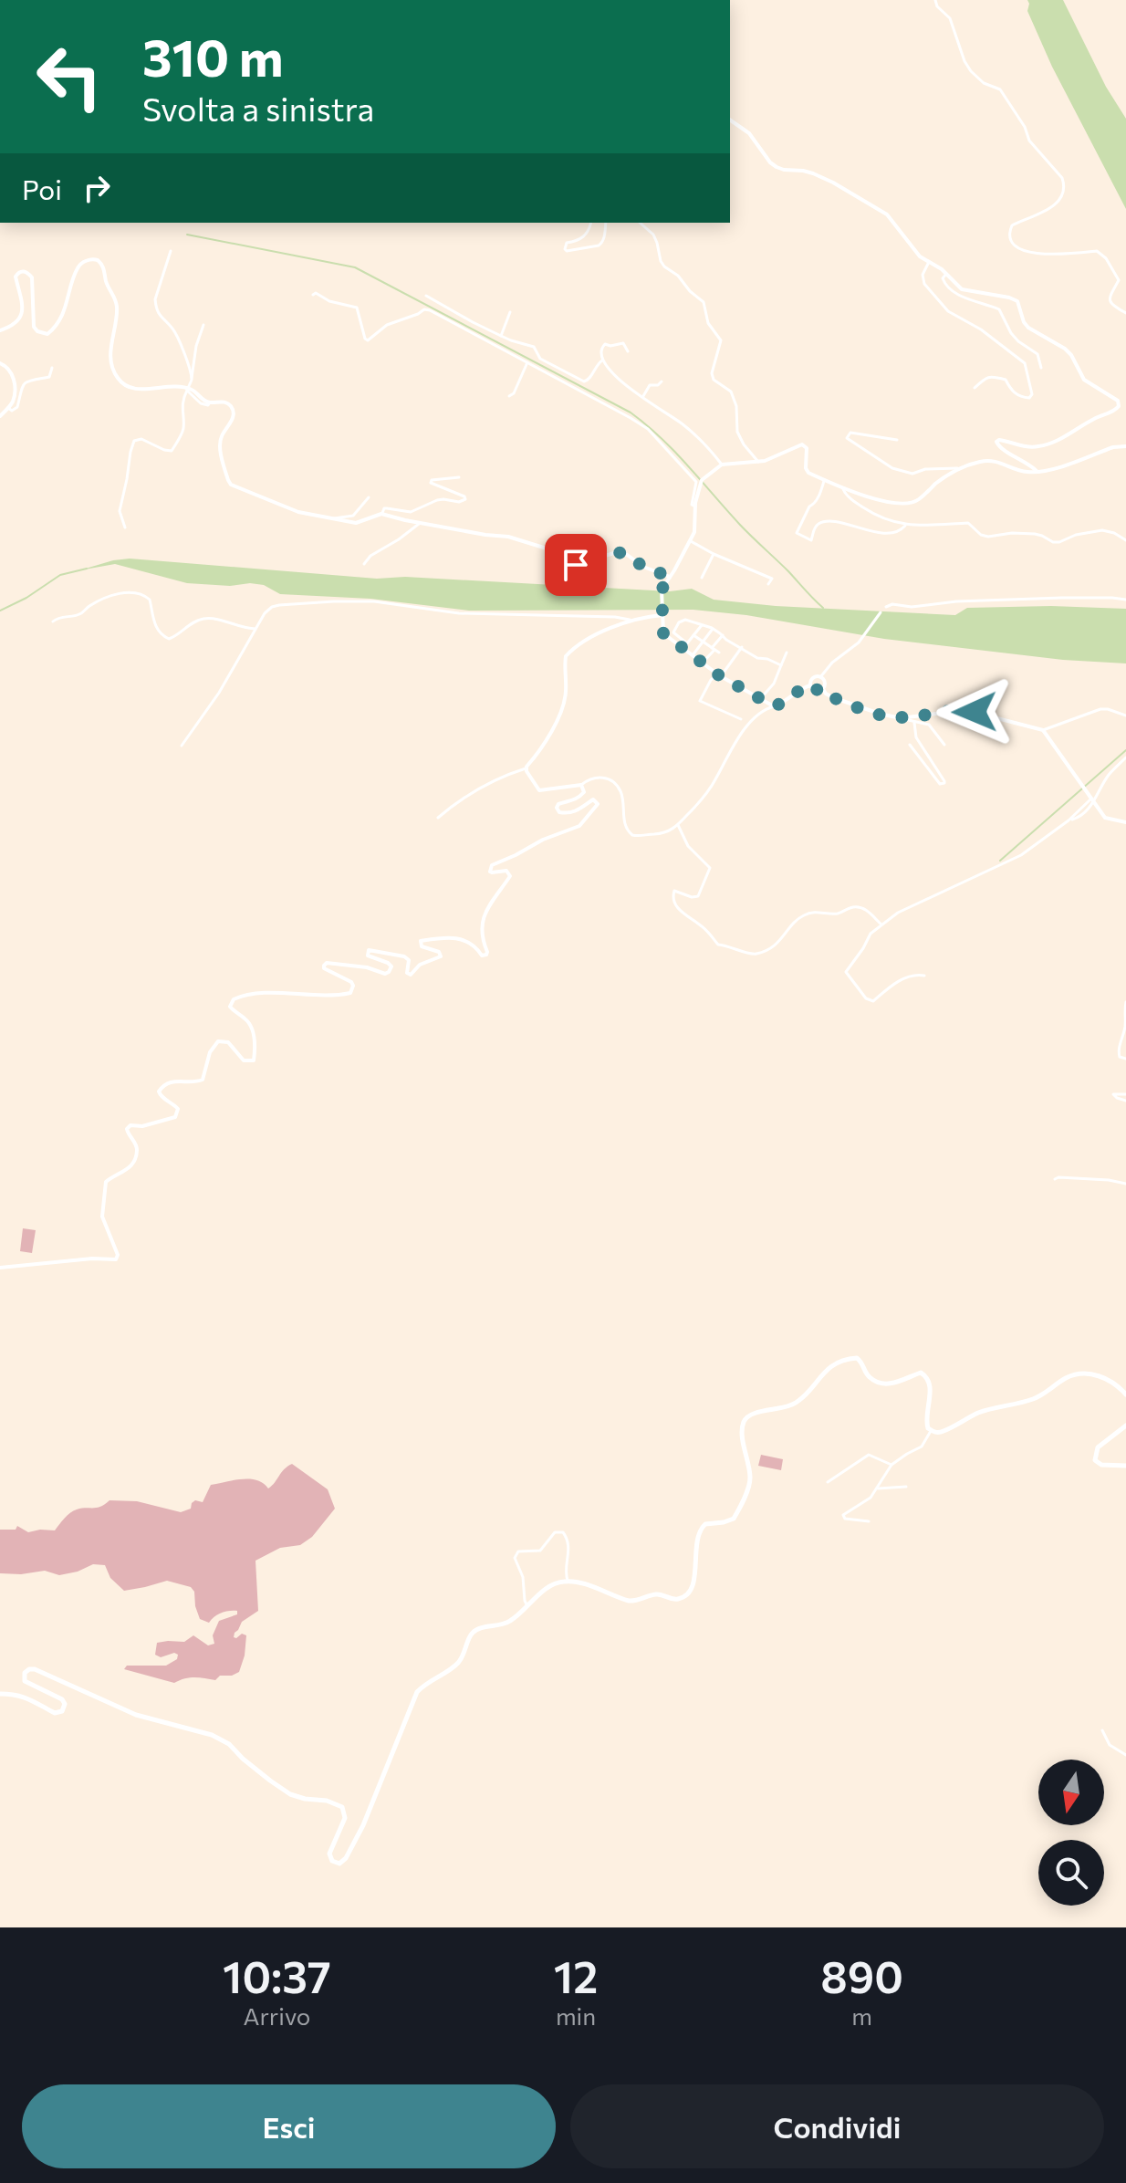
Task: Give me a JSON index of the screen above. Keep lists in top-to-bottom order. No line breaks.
{"north":"bottom","page":{"turn":["310 m","Svolta a sinistra"],"then":"Poi","eta":["10:37","Arrivo","12","min","890","m"],"buttons":["Esci","Condividi"]}}
